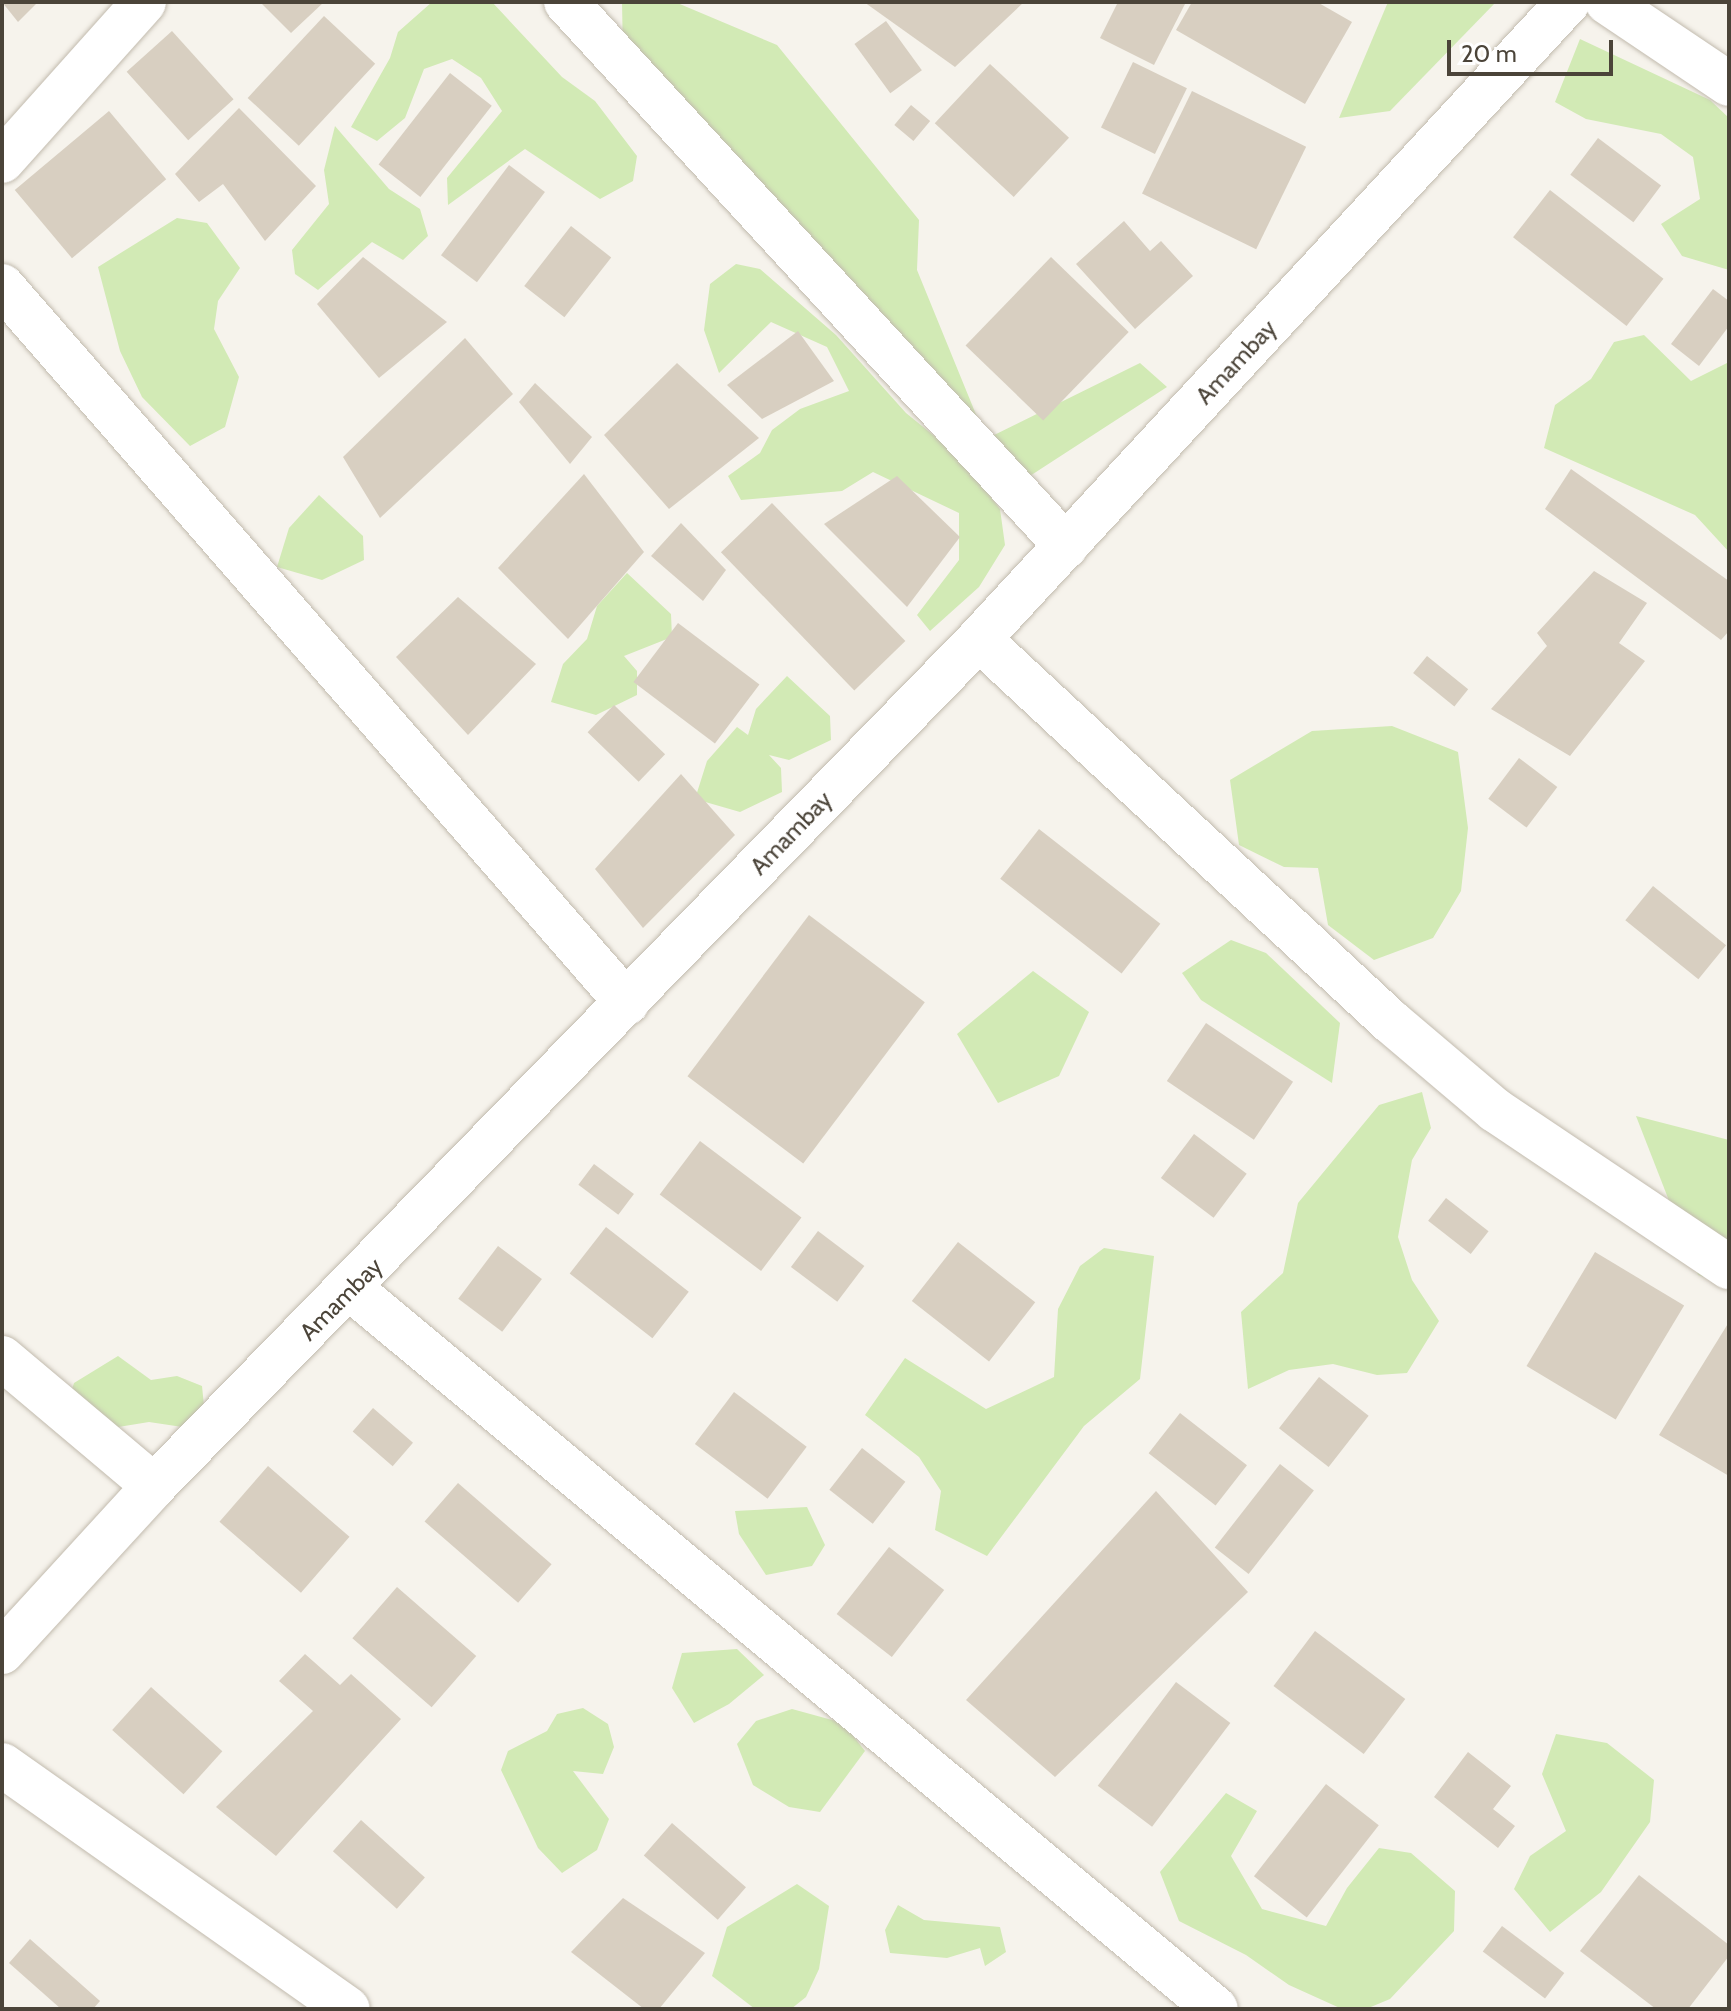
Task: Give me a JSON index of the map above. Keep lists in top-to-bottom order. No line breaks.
{"streets":{"street":["Amambay"]},"scale_bar":"20 m"}
